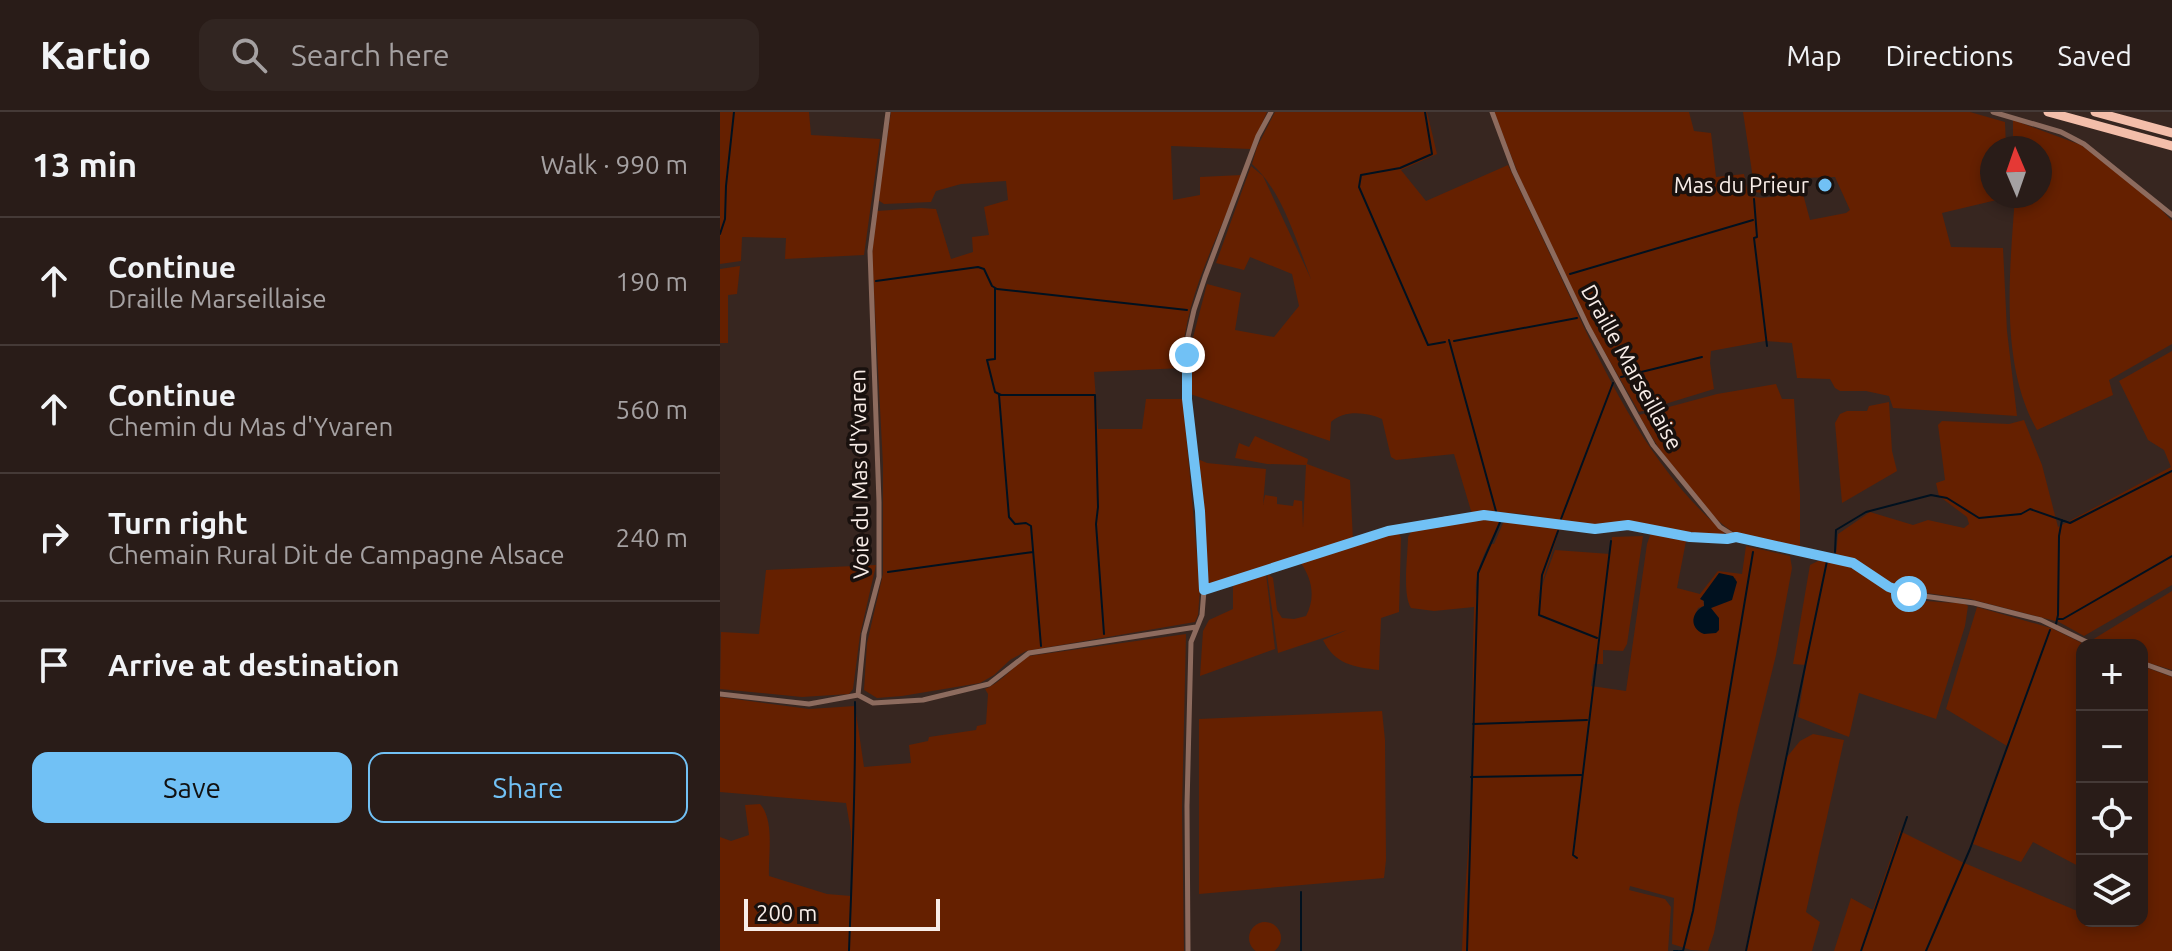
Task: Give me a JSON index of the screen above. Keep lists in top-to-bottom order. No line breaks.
{"streets":{"street":["Draille Marseillaise","Voie du Mas d'Yvaren"]},"places":["Mas du Prieur"],"scale_bar":"200 m","north":"top","page":{"header":"Kartio","search":"Search here","nav":["Map","Directions","Saved"],"heading":["13 min","Walk · 990 m"],"list":[["Continue","Draille Marseillaise","190 m"],["Continue","Chemin du Mas d'Yvaren","560 m"],["Turn right","Chemain Rural Dit de Campagne Alsace","240 m"],"Arrive at destination"],"map_buttons":["+","−"],"buttons":["Save","Share"],"scale":"200 m"}}
